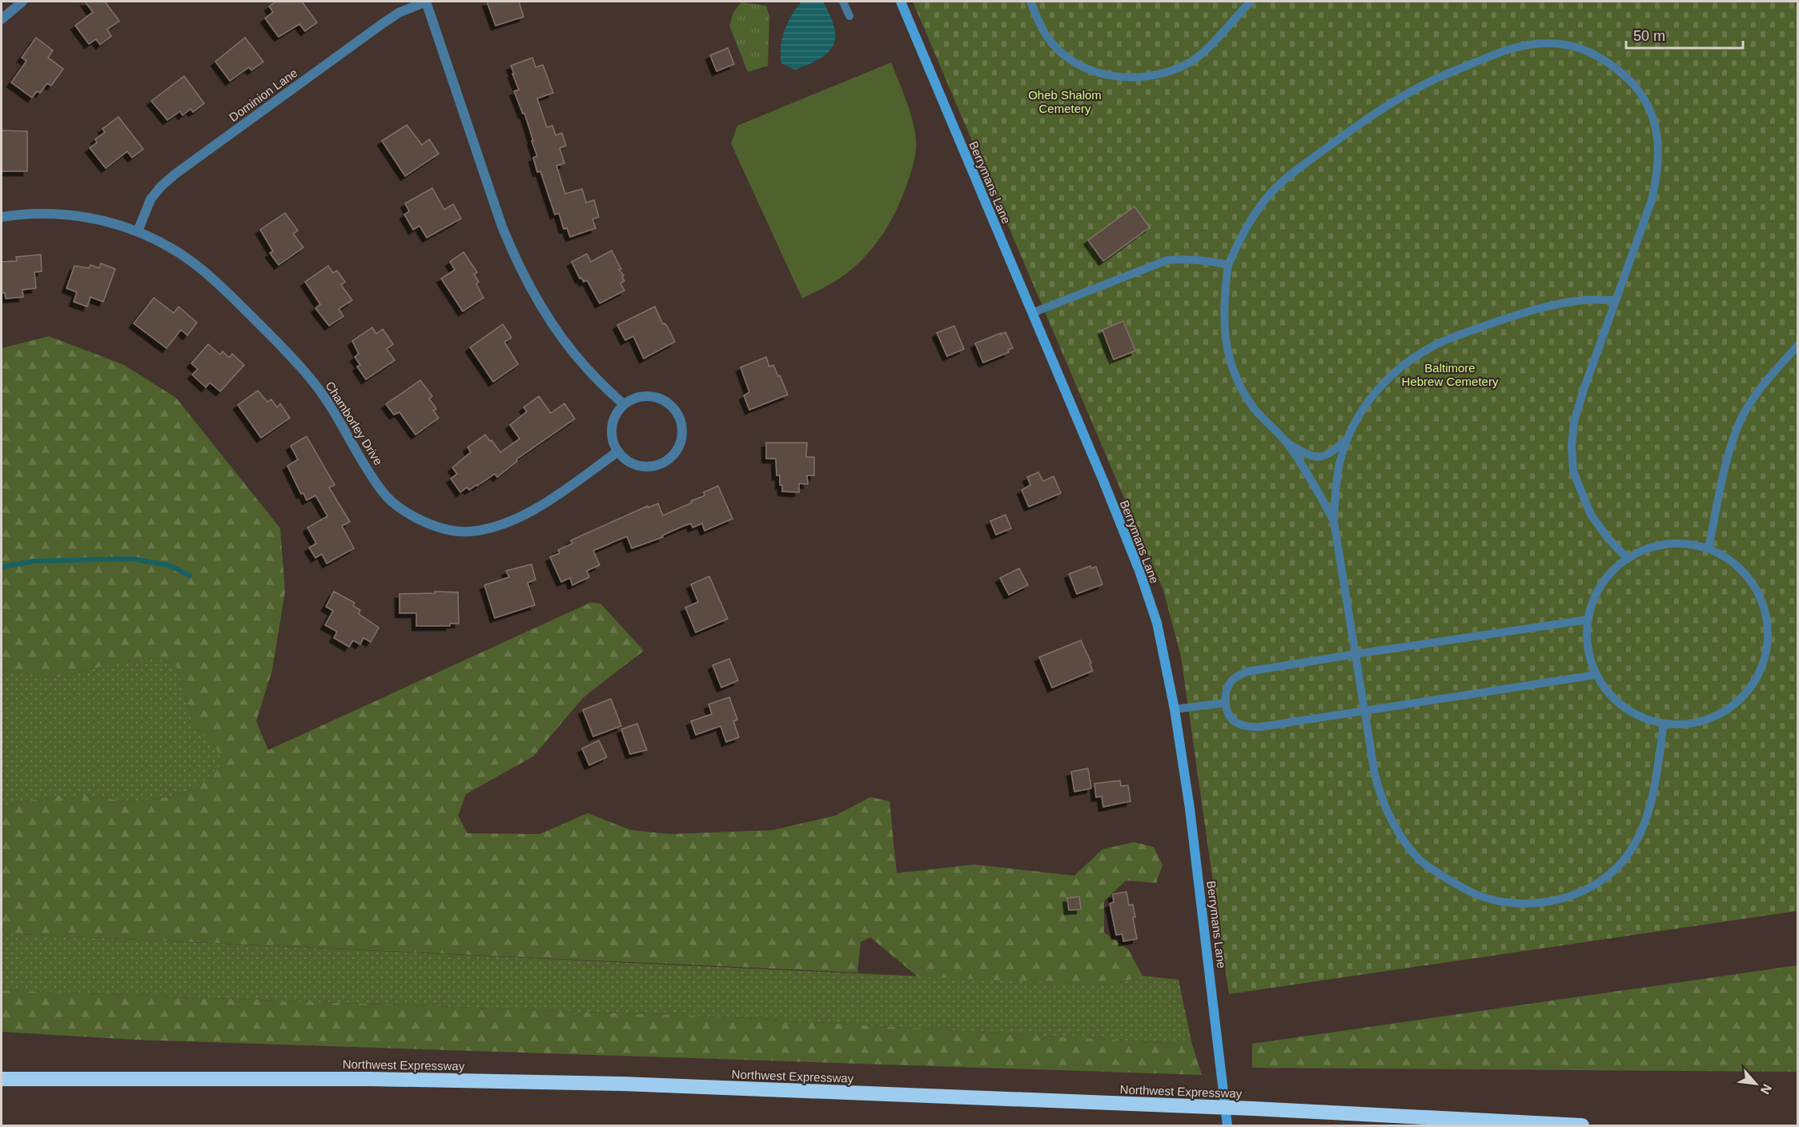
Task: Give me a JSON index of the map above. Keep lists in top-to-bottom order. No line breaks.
{"streets":{"highway":["Northwest Expressway"],"street":["Dominion Lane","Berrymans Lane","Chamborley Drive"]},"crossings":[["Dominion Lane","Chamborley Drive"]],"parks":["Oheb Shalom Cemetery","Baltimore Hebrew Cemetery"],"scale_bar":"50 m","north":"bottom right"}
